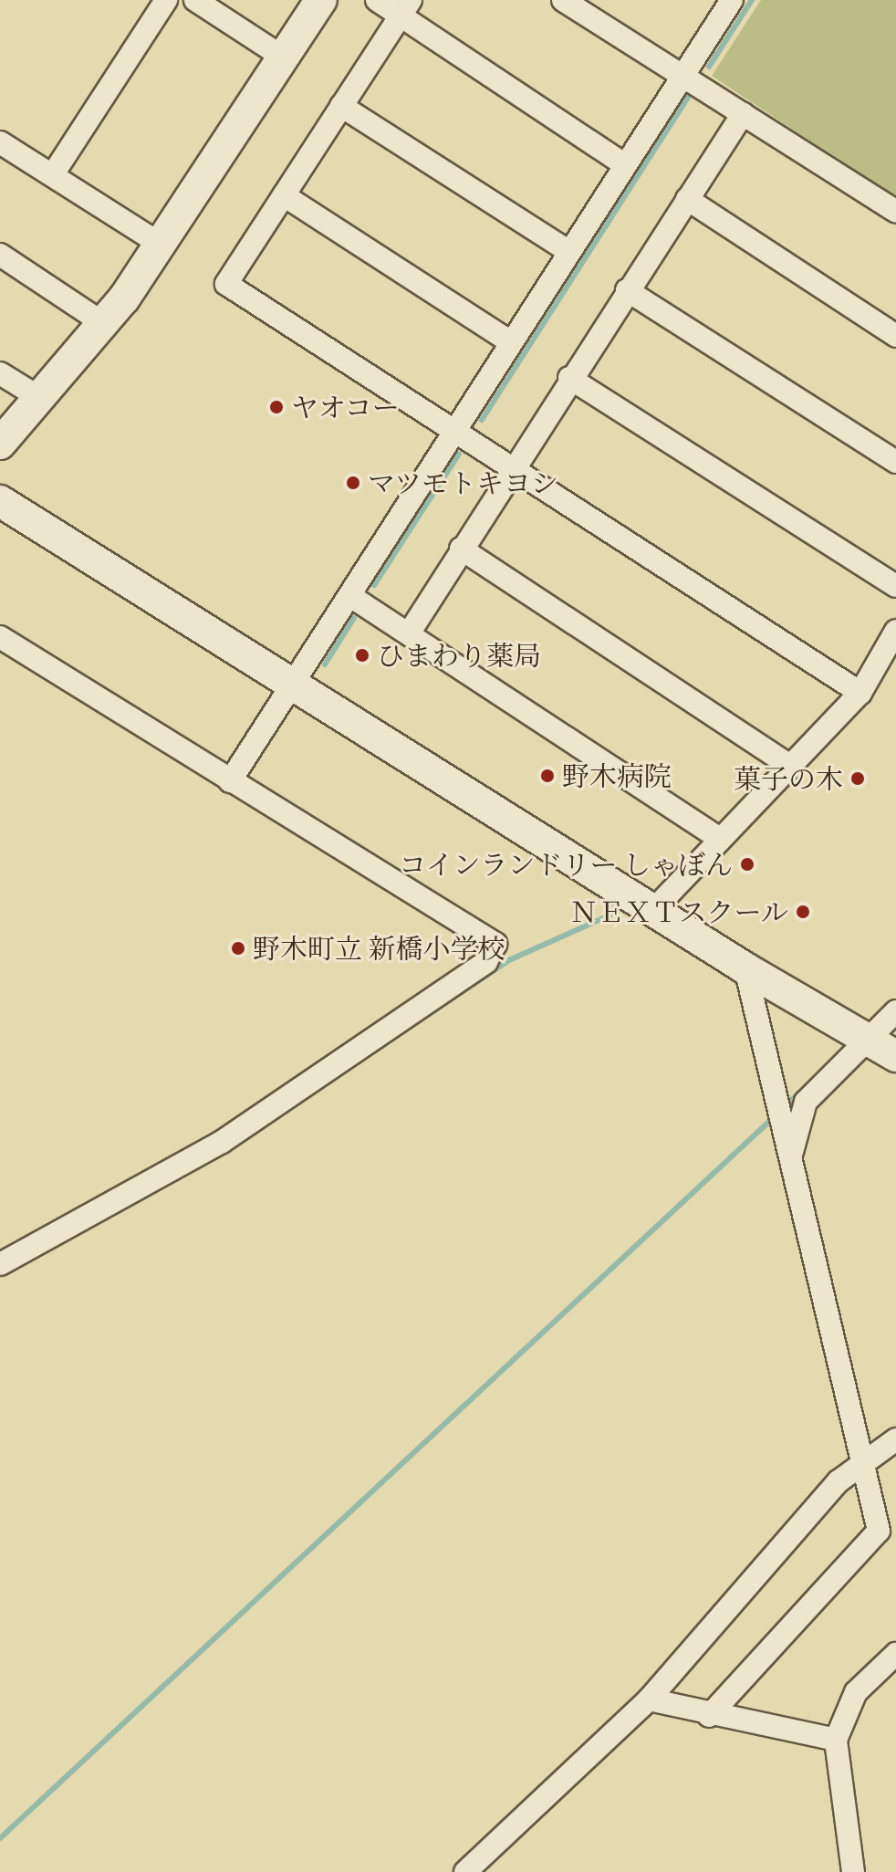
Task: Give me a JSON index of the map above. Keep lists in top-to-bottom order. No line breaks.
{"places":["ヤオコー","マツモトキヨシ","ひまわり薬局","野木病院","菓子の木","コインランドリー しゃぼん","ＮＥＸＴスクール","野木町立 新橋小学校"]}
